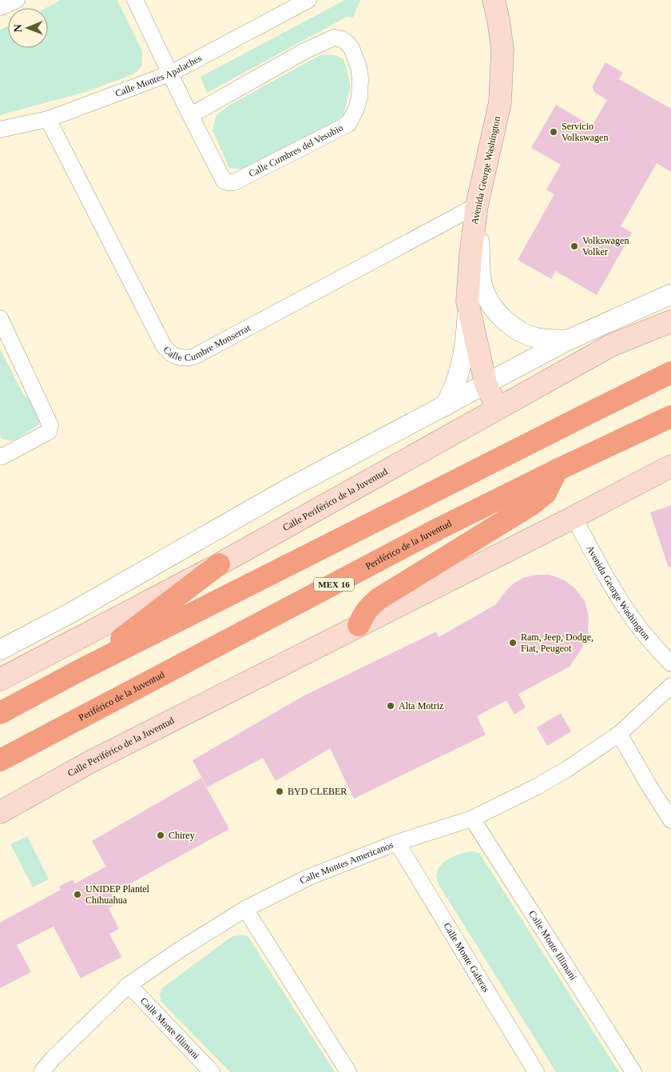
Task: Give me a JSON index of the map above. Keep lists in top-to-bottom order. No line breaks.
{"streets":{"highway":["Periférico de la Juventud","MEX 16"],"main road":["Avenida George Washington","Calle Periférico de la Juventud"],"street":["Calle Montes Apalaches","Calle Cumbres del Vesubio","Calle Cumbre Monserrat","Calle Montes Americanos","Calle Monte Illimani","Calle Monte Galeras"]},"crossings":[["Calle Montes Apalaches","Calle Cumbres del Vesubio"],["Calle Montes Apalaches","Calle Cumbre Monserrat"],["Avenida George Washington","Calle Cumbre Monserrat"],["Avenida George Washington","Calle Periférico de la Juventud"],["Calle Montes Americanos","Calle Monte Illimani"],["Calle Montes Americanos","Calle Monte Galeras"]],"places":["Servicio Volkswagen","Volkswagen Volker","Ram, Jeep, Dodge, Fiat, Peugeot","Alta Motriz","BYD CLEBER","Chirey","UNIDEP Plantel Chihuahua"],"north":"left"}
